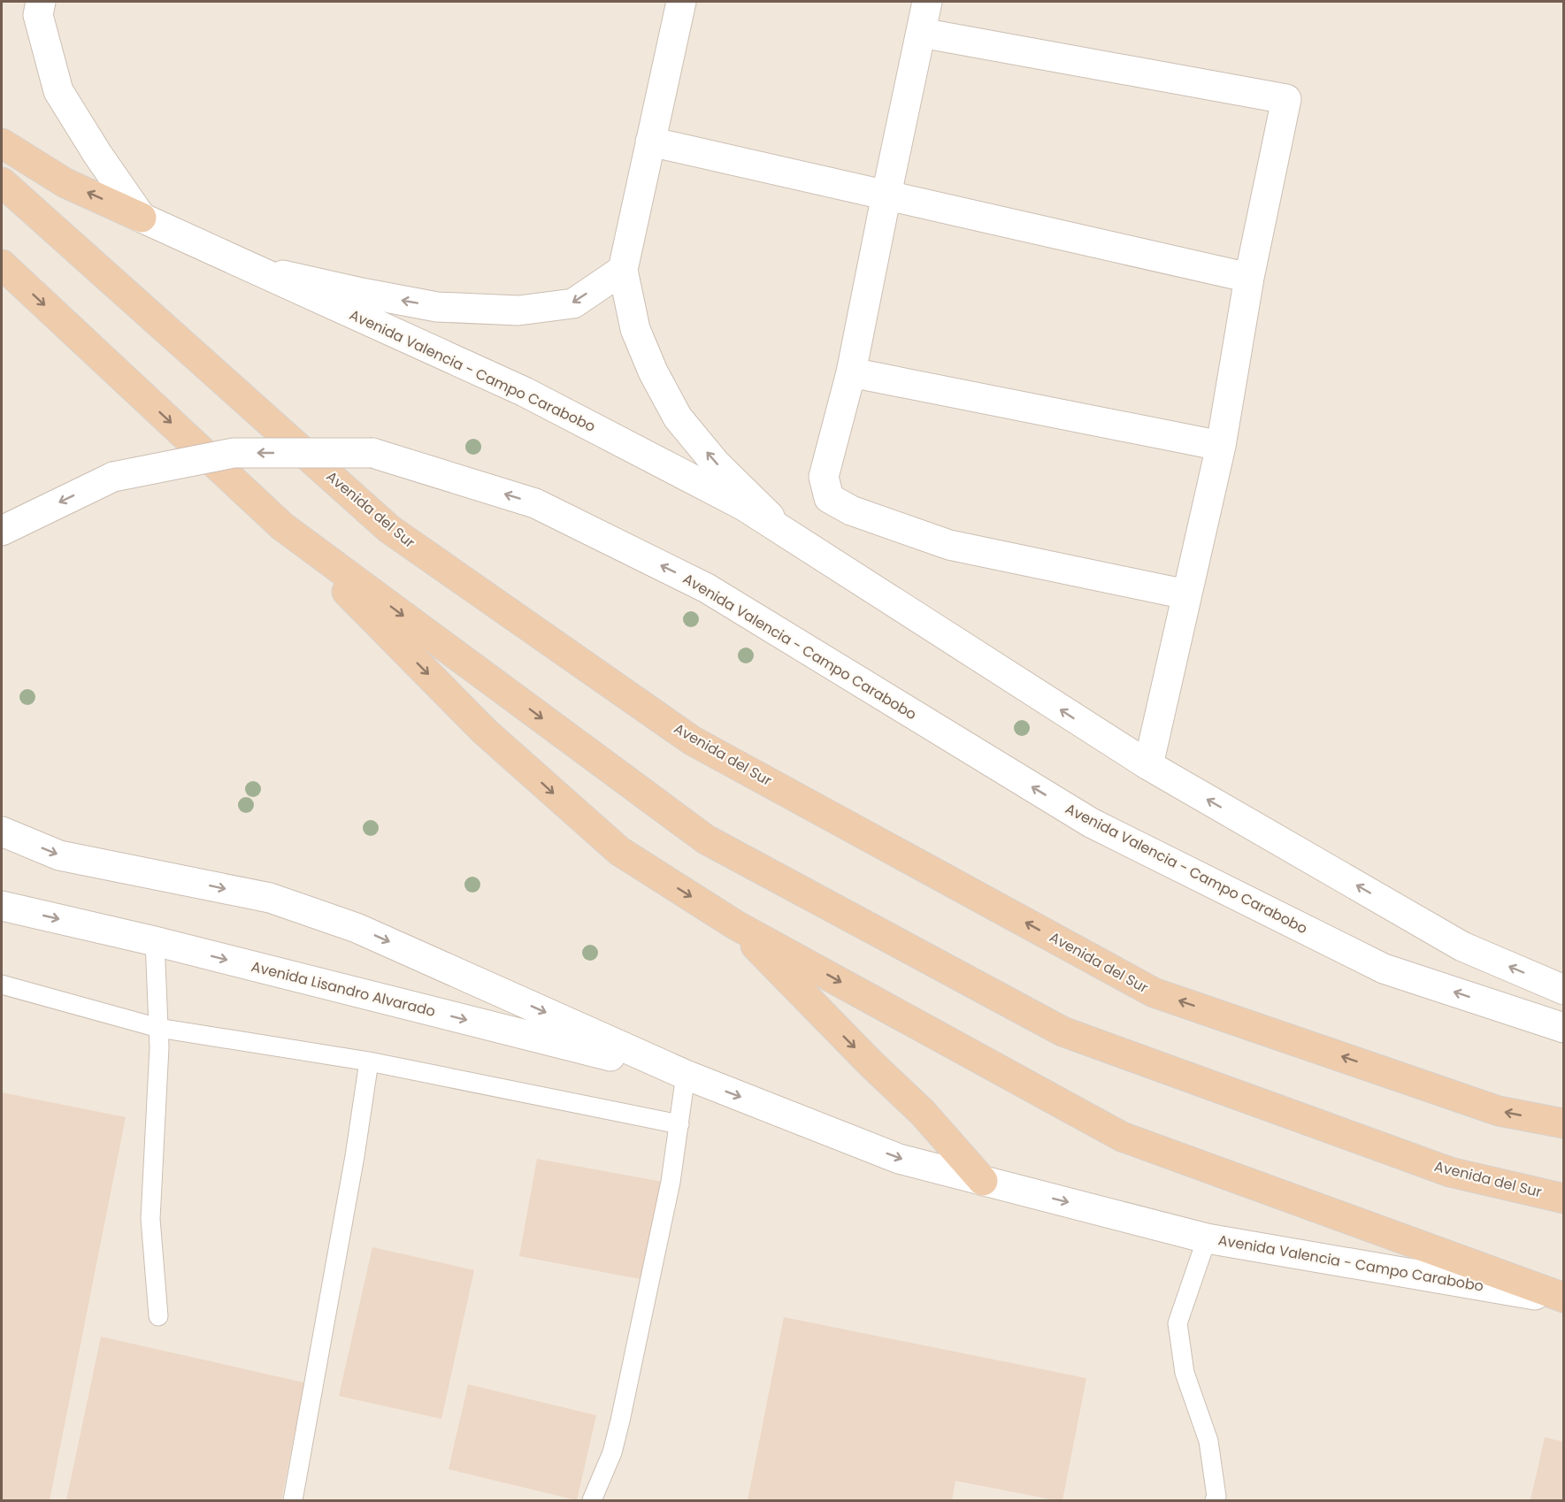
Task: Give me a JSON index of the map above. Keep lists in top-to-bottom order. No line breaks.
{"streets":{"highway":["Avenida del Sur"],"street":["Avenida Valencia - Campo Carabobo","Avenida Lisandro Alvarado"]},"crossings":[["Avenida Valencia - Campo Carabobo","Avenida Lisandro Alvarado"]]}
